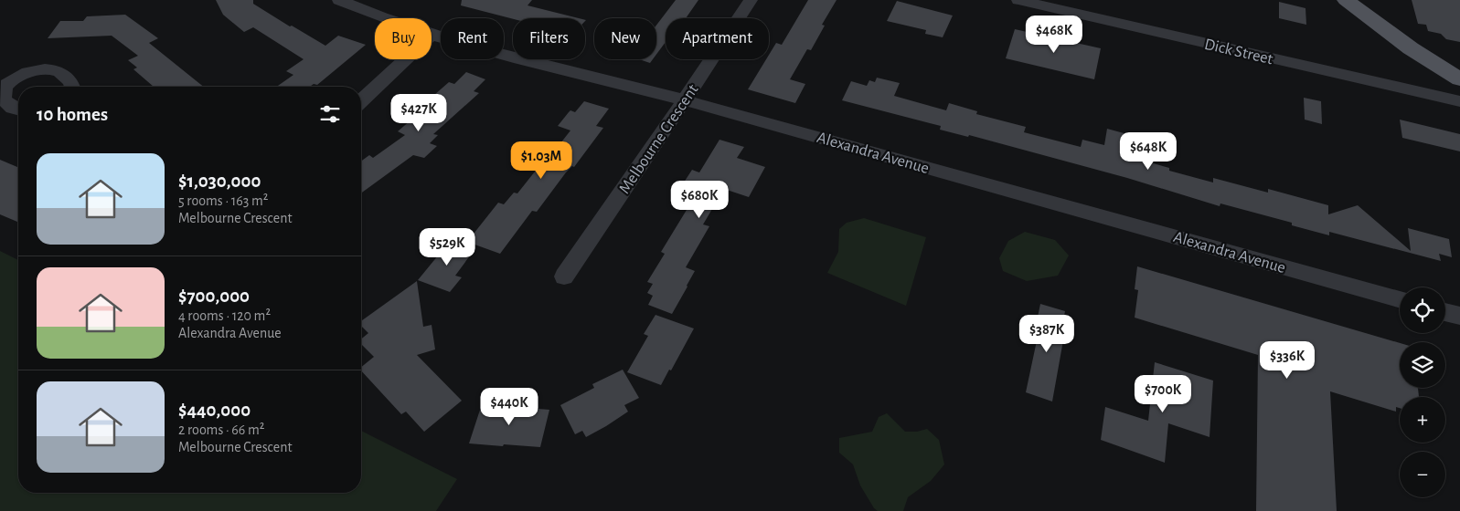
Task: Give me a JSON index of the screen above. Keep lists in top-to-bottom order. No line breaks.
{"streets":{"street":["Dick Street","Melbourne Crescent","Alexandra Avenue"]},"crossings":[["Melbourne Crescent","Alexandra Avenue"]],"page":{"price":["$468K","$427K","$648K","$1.03M","$680K","$529K","$387K","$336K","$700K","$440K"],"chip":["Buy","Rent","Filters","New","Apartment"],"heading":"10 homes","list":[{"name":"$1,030,000","note":"5 rooms · 163 m² · Melbourne Crescent"},{"name":"$700,000","note":"4 rooms · 120 m² · Alexandra Avenue"},{"name":"$440,000","note":"2 rooms · 66 m² · Melbourne Crescent"}],"map_buttons":["+","−"]}}
